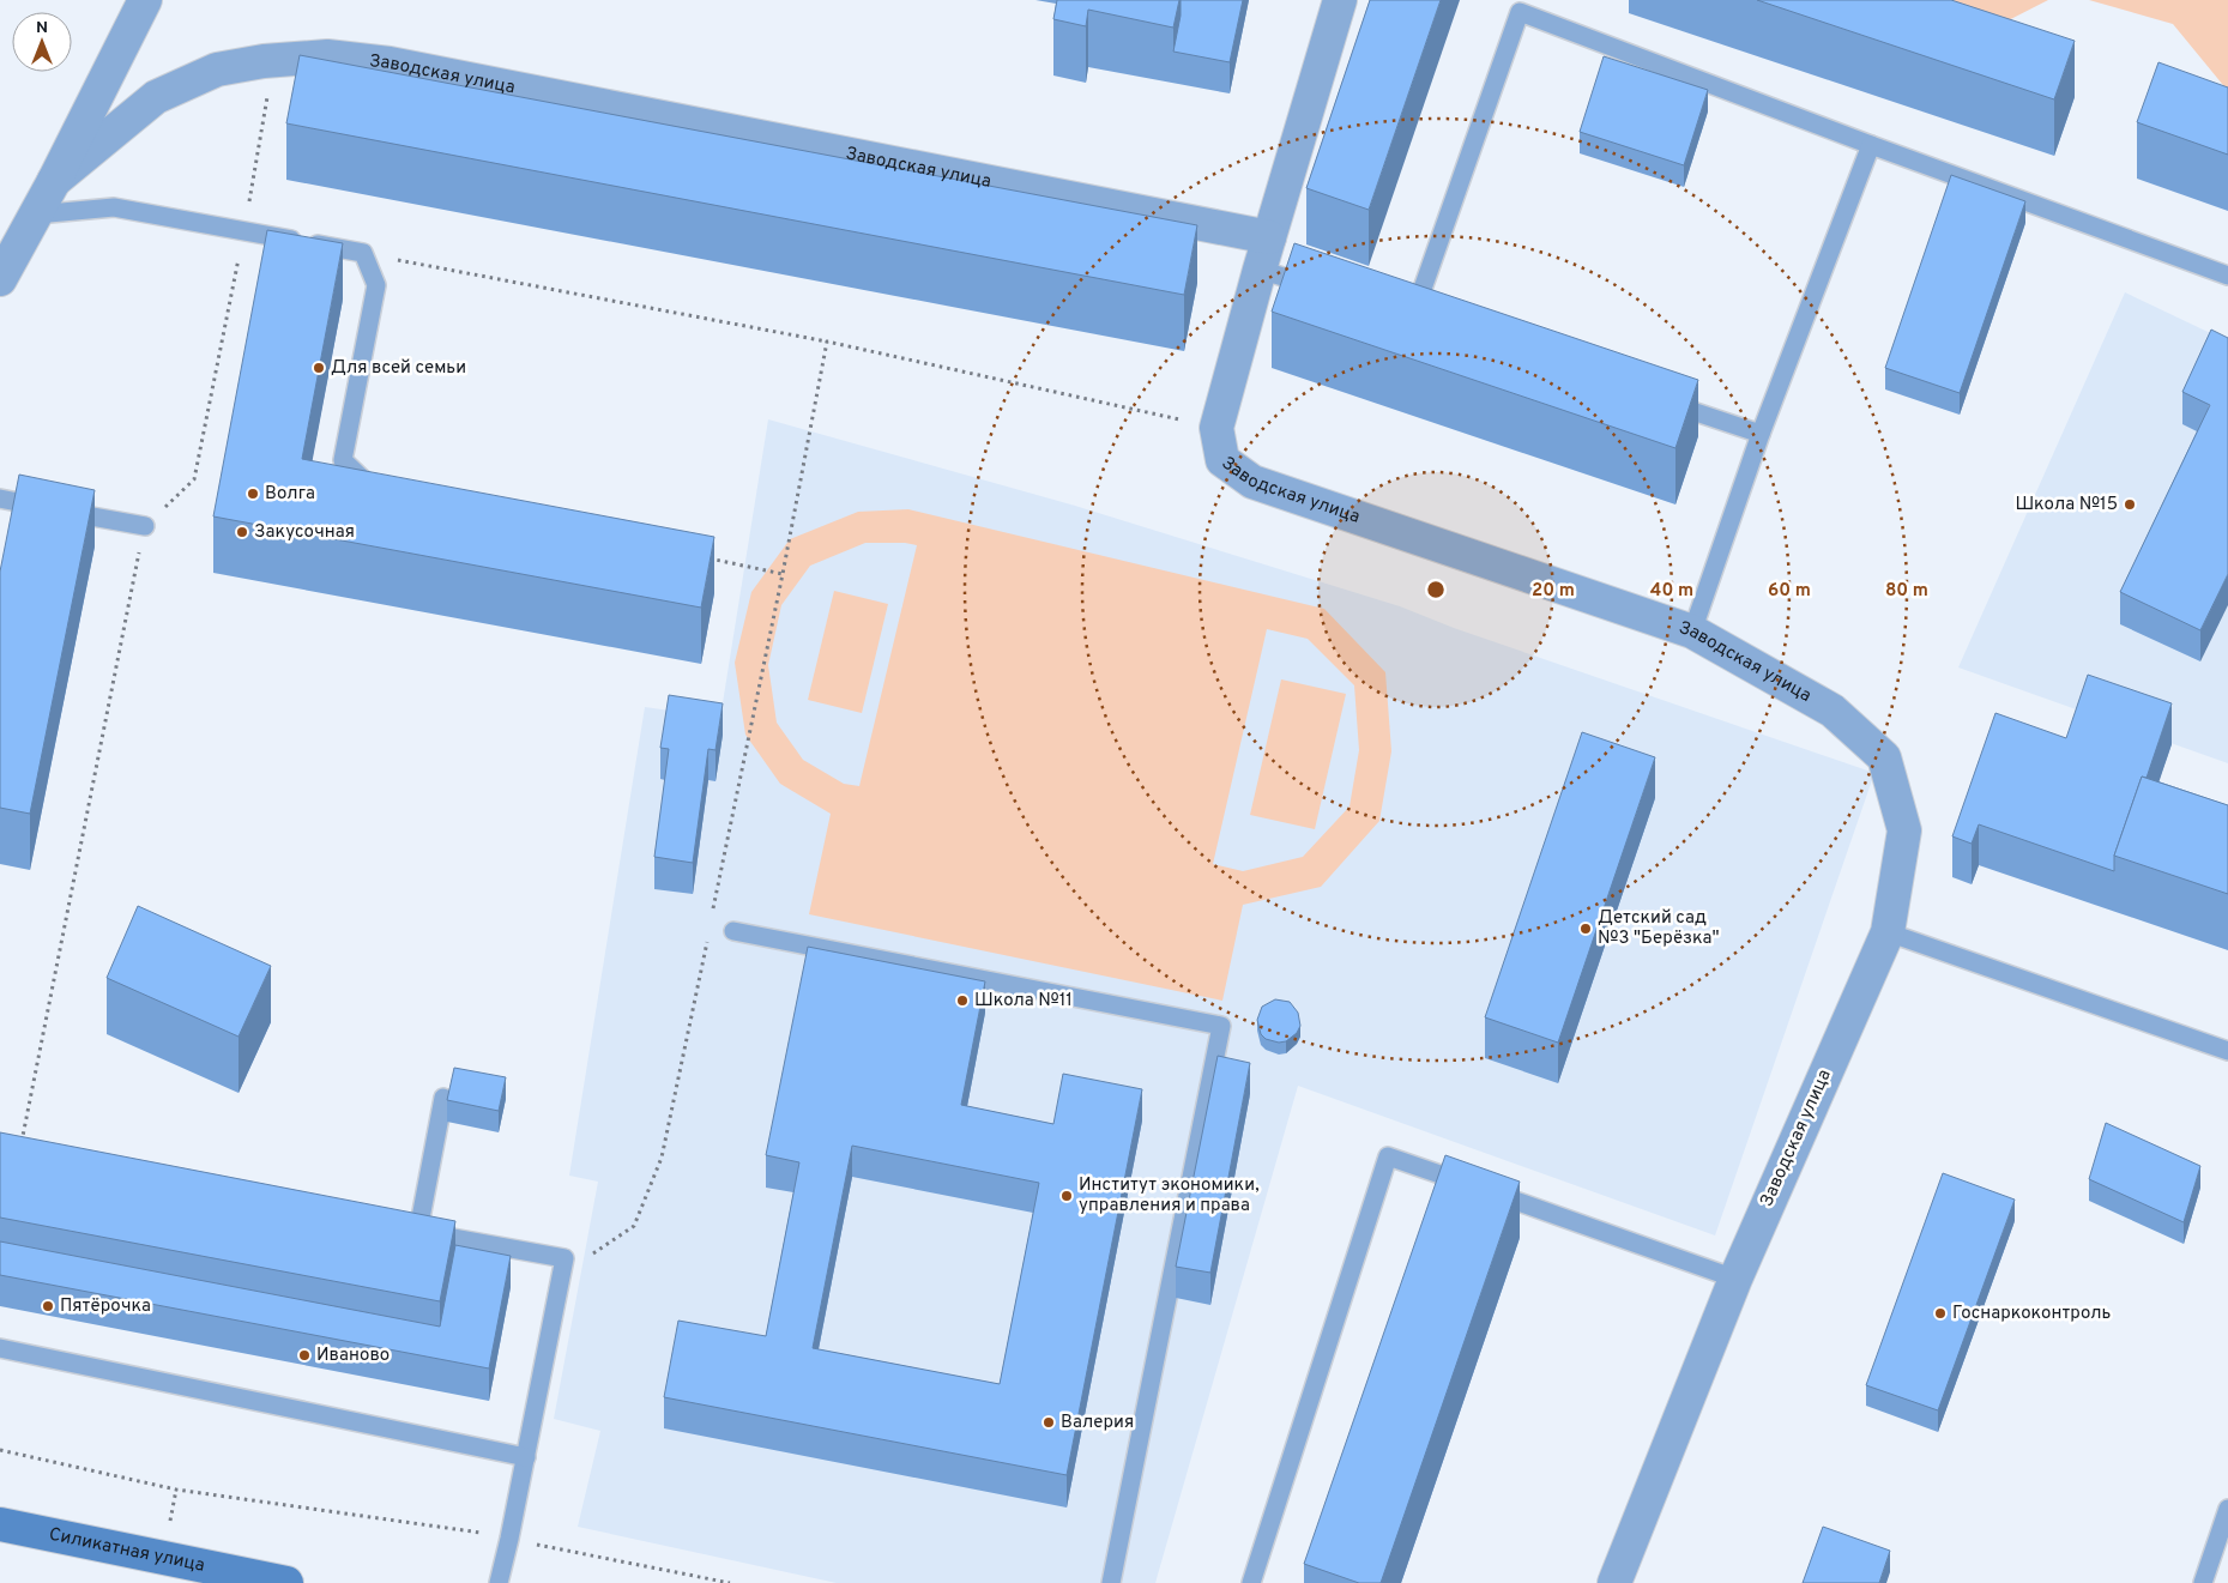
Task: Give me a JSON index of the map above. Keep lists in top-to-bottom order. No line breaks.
{"streets":{"street":["Заводская улица","Силикатная улица"]},"places":["Для всей семьи","Волга","Школа №15","Закусочная","Детский сад №3 \"Берёзка\"","Школа №11","Институт экономики, управления и права","Пятёрочка","Госнаркоконтроль","Иваново","Валерия"],"north":"top","rings":["20 m","40 m","60 m","80 m"]}
